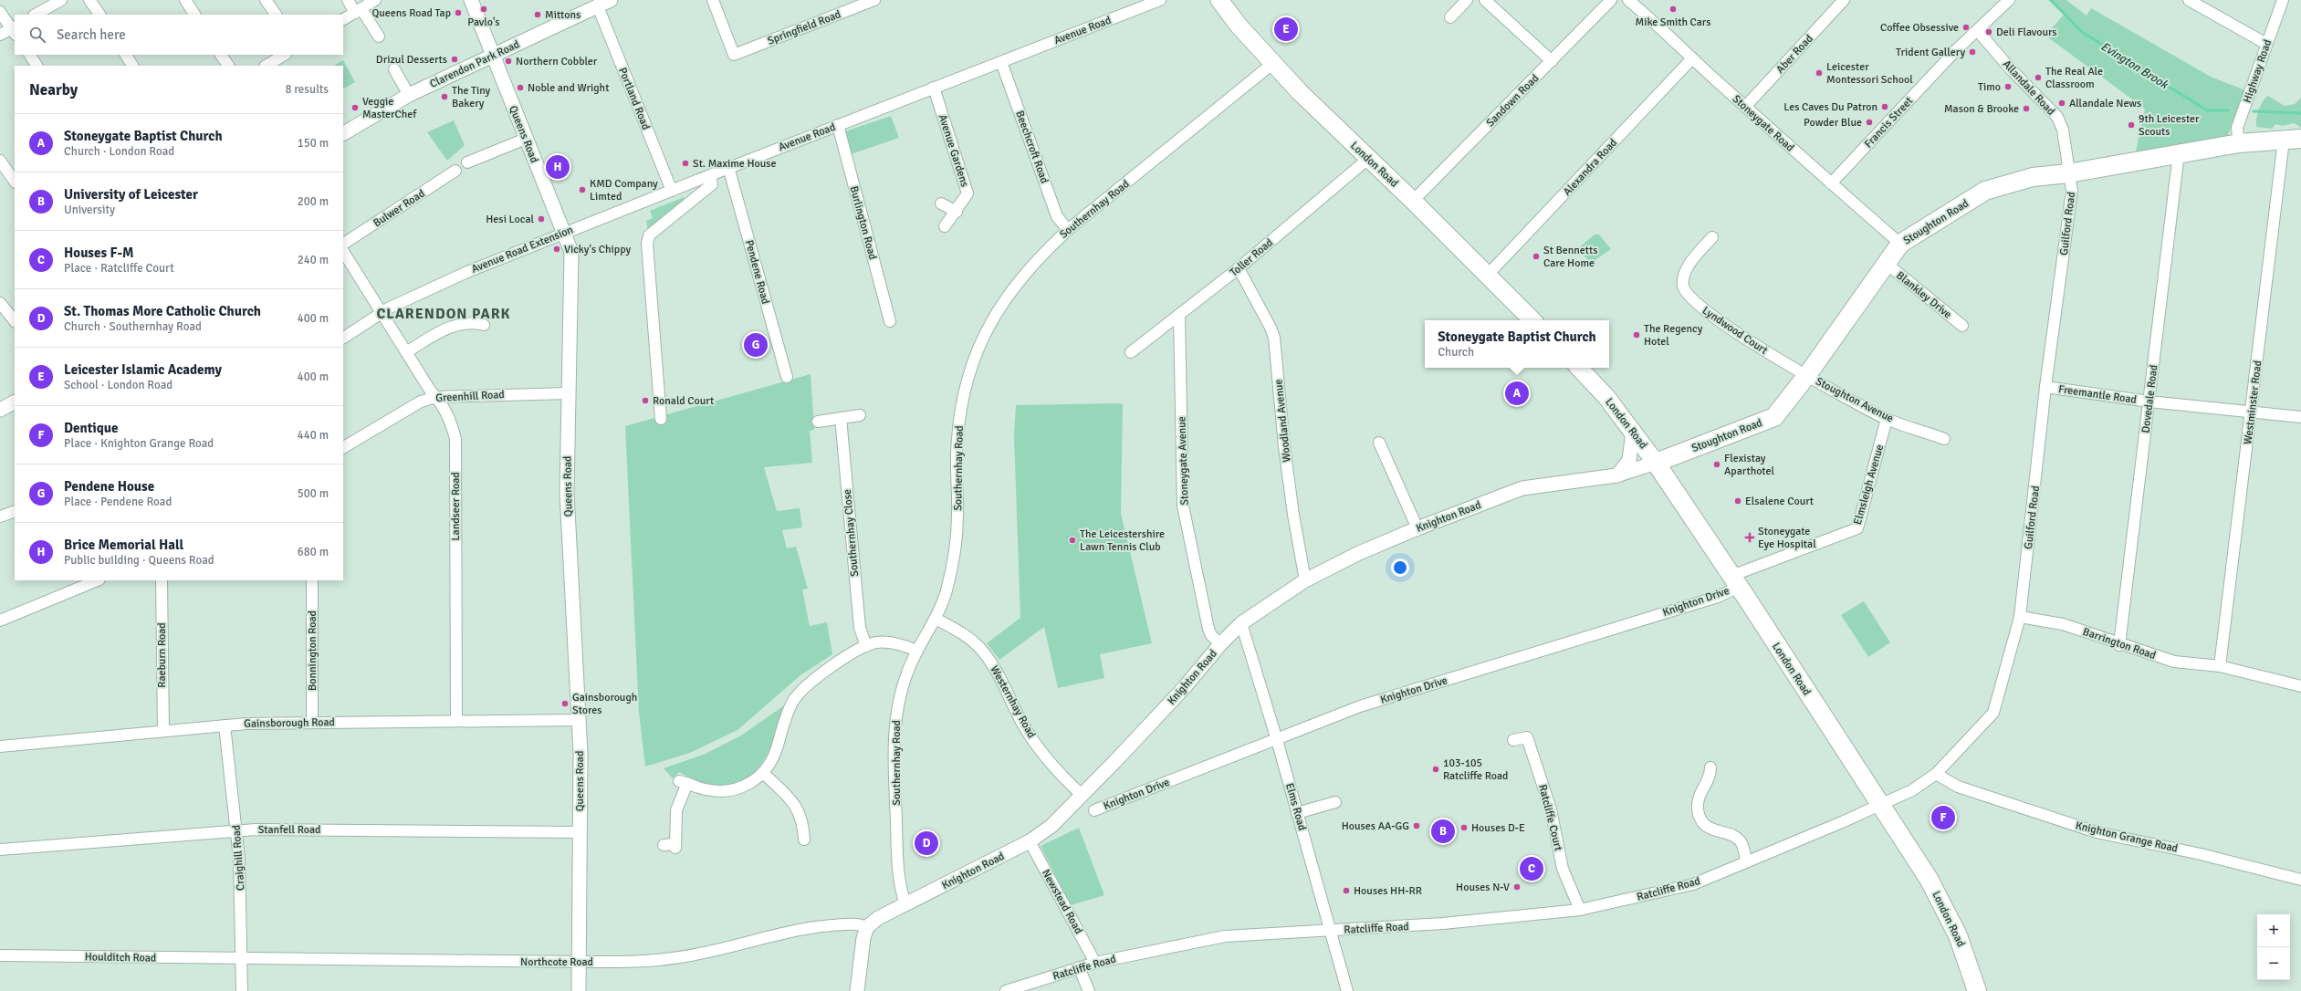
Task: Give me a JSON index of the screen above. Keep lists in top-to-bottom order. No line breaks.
{"streets":{"highway":["London Road","Stoughton Road"],"street":["Springfield Road","Avenue Road","Aber Road","Clarendon Park Road","Highway Road","Allandale Road","Portland Road","Sandown Road","Francis Street","Stoneygate Road","Queens Road","Beechcroft Road","Avenue Gardens","Alexandra Road","Bulwer Road","Southernhay Road","Burlington Road","Guilford Road","Avenue Road Extension","Toller Road","Pendene Road","Blankley Drive","Lyndwood Court","Freemantle Road","Greenhill Road","Dovedale Road","Stoughton Avenue","Westminster Road","Woodland Avenue","Stoneygate Avenue","Elmsleigh Avenue","Landseer Road","Knighton Road","Southernhay Close","Knighton Drive","Barrington Road","Bonnington Road","Raeburn Road","Westernhay Road","Gainsborough Road","Elms Road","Ratcliffe Court","Stanfell Road","Knighton Grange Road","Craighill Road","Ratcliffe Road","Newstead Road","Houlditch Road","Northcote Road"]},"crossings":[["Avenue Road","Beechcroft Road"],["Avenue Road","Avenue Gardens"],["Avenue Road","Burlington Road"],["Avenue Road","Avenue Road Extension"],["Avenue Road","Pendene Road"],["Aber Road","Stoneygate Road"],["Clarendon Park Road","Portland Road"],["Clarendon Park Road","Queens Road"],["Highway Road","Stoughton Road"],["Allandale Road","Francis Street"],["Allandale Road","Stoughton Road"],["Allandale Road","Guilford Road"],["Portland Road","Avenue Road Extension"],["Sandown Road","London Road"],["Francis Street","Stoneygate Road"],["Stoneygate Road","Alexandra Road"],["Stoneygate Road","Stoughton Road"],["Queens Road","Avenue Road Extension"],["Queens Road","Greenhill Road"],["Queens Road","Gainsborough Road"],["Queens Road","Stanfell Road"],["Queens Road","Northcote Road"],["Beechcroft Road","Southernhay Road"],["London Road","Alexandra Road"],["London Road","Southernhay Road"],["London Road","Stoughton Road"],["London Road","Guilford Road"],["London Road","Toller Road"],["London Road","Elmsleigh Avenue"],["London Road","Knighton Road"],["London Road","Knighton Drive"],["London Road","Ratcliffe Road"],["Southernhay Road","Knighton Road"],["Southernhay Road","Westernhay Road"],["Stoughton Road","Guilford Road"],["Stoughton Road","Blankley Drive"],["Stoughton Road","Lyndwood Court"],["Stoughton Road","Dovedale Road"],["Stoughton Road","Stoughton Avenue"],["Stoughton Road","Westminster Road"],["Stoughton Road","Knighton Road"],["Guilford Road","Freemantle Road"],["Guilford Road","Barrington Road"],["Guilford Road","Knighton Grange Road"],["Guilford Road","Ratcliffe Road"],["Avenue Road Extension","Landseer Road"],["Toller Road","Woodland Avenue"],["Toller Road","Stoneygate Avenue"],["Lyndwood Court","Stoughton Avenue"],["Freemantle Road","Dovedale Road"],["Freemantle Road","Westminster Road"],["Greenhill Road","Landseer Road"],["Dovedale Road","Barrington Road"],["Stoughton Avenue","Elmsleigh Avenue"],["Westminster Road","Barrington Road"],["Woodland Avenue","Knighton Road"],["Stoneygate Avenue","Knighton Road"],["Elmsleigh Avenue","Knighton Drive"],["Landseer Road","Gainsborough Road"],["Knighton Road","Westernhay Road"],["Knighton Road","Elms Road"],["Knighton Road","Newstead Road"],["Knighton Road","Northcote Road"],["Knighton Drive","Elms Road"],["Bonnington Road","Gainsborough Road"],["Raeburn Road","Gainsborough Road"],["Gainsborough Road","Craighill Road"],["Elms Road","Ratcliffe Road"],["Ratcliffe Court","Ratcliffe Road"],["Stanfell Road","Craighill Road"],["Craighill Road","Houlditch Road"],["Craighill Road","Northcote Road"],["Ratcliffe Road","Newstead Road"],["Houlditch Road","Northcote Road"]],"districts":["CLARENDON PARK"],"water":["Evington Brook"],"places":{"other":["Pavlo's","Mike Smith Cars","Queens Road Tap","Mittons","Coffee Obsessive","Deli Flavours","Trident Gallery","Drizul Desserts","Northern Cobbler","Leicester Montessori School","The Real Ale Classroom","Timo","Noble and Wright","The Tiny Bakery","Allandale News","Les Caves Du Patron","Veggie MasterChef","Mason & Brooke","Powder Blue","9th Leicester Scouts","St. Maxime House","KMD Company Limted","Hesi Local","Vicky's Chippy","St Bennetts Care Home","The Regency Hotel","Ronald Court","Flexistay Aparthotel","Elsalene Court","The Leicestershire Lawn Tennis Club","Gainsborough Stores","103-105 Ratcliffe Road","Houses AA-GG","Houses D-E","Houses N-V","Houses HH-RR"],"health":["Stoneygate Eye Hospital"]},"page":{"search":"Search here","pins":["E","H","G","A","F","B","D","C"],"heading":["Nearby","8 results"],"list":[{"mark":"A","name":"Stoneygate Baptist Church","note":"Church · London Road","value":"150 m"},{"mark":"B","name":"University of Leicester","note":"University","value":"200 m"},{"mark":"C","name":"Houses F-M","note":"Place · Ratcliffe Court","value":"240 m"},{"mark":"D","name":"St. Thomas More Catholic Church","note":"Church · Southernhay Road","value":"400 m"},{"mark":"E","name":"Leicester Islamic Academy","note":"School · London Road","value":"400 m"},{"mark":"F","name":"Dentique","note":"Place · Knighton Grange Road","value":"440 m"},{"mark":"G","name":"Pendene House","note":"Place · Pendene Road","value":"500 m"},{"mark":"H","name":"Brice Memorial Hall","note":"Public building · Queens Road","value":"680 m"}],"popup":["Stoneygate Baptist Church","Church"],"map_buttons":["+","−"]}}
